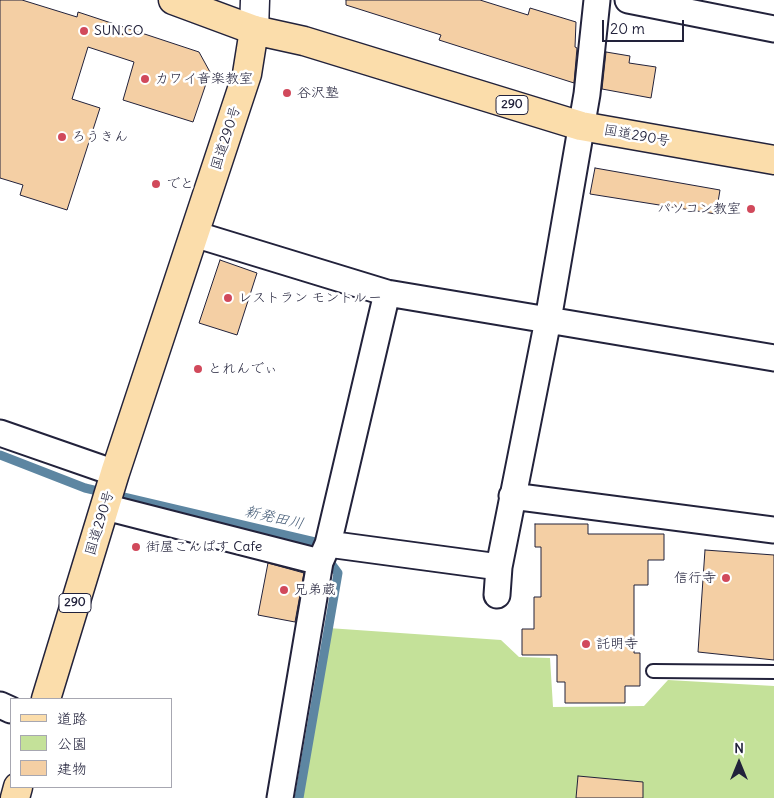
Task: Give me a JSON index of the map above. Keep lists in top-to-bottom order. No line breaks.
{"streets":{"main road":["290","国道290号"]},"water":["新発田川"],"places":["SUN.CO","カワイ音楽教室","谷沢塾","ろうきん","でと","パソコン教室","レストラン モントルー","とれんでぃ","街屋こんぱす Cafe","信行寺","兄弟蔵","託明寺"],"legend":["道路","公園","建物"],"scale_bar":"20 m","north":"top"}
